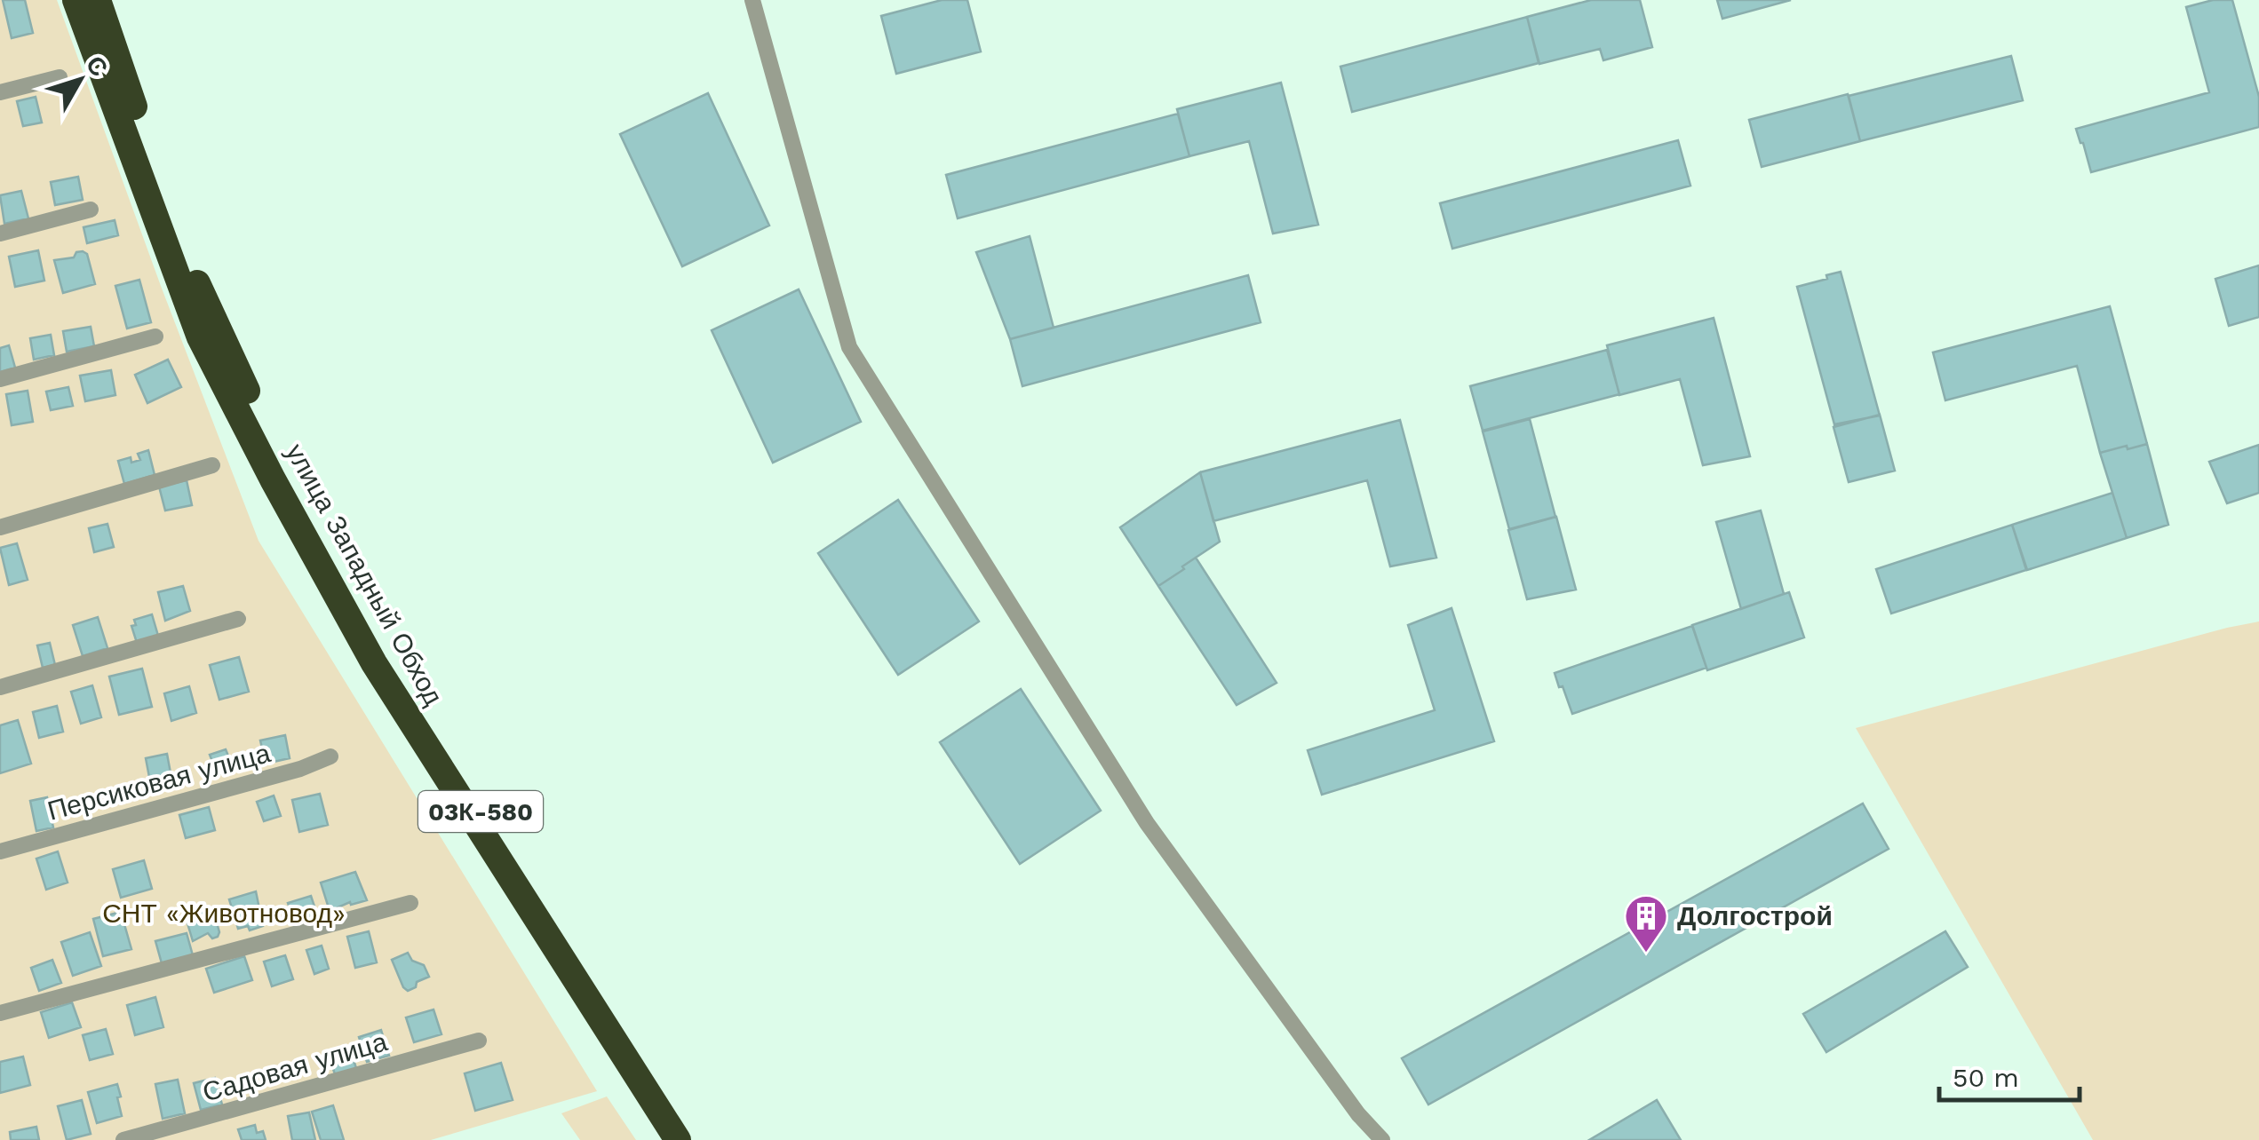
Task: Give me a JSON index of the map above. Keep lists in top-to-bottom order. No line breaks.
{"streets":{"highway":["улица Западный Обход","03К-580"],"street":["Персиковая улица","Садовая улица"]},"parks":["СНТ «Животновод»"],"places":{"building":["Долгострой"]},"scale_bar":"50 m","north":"top right"}
